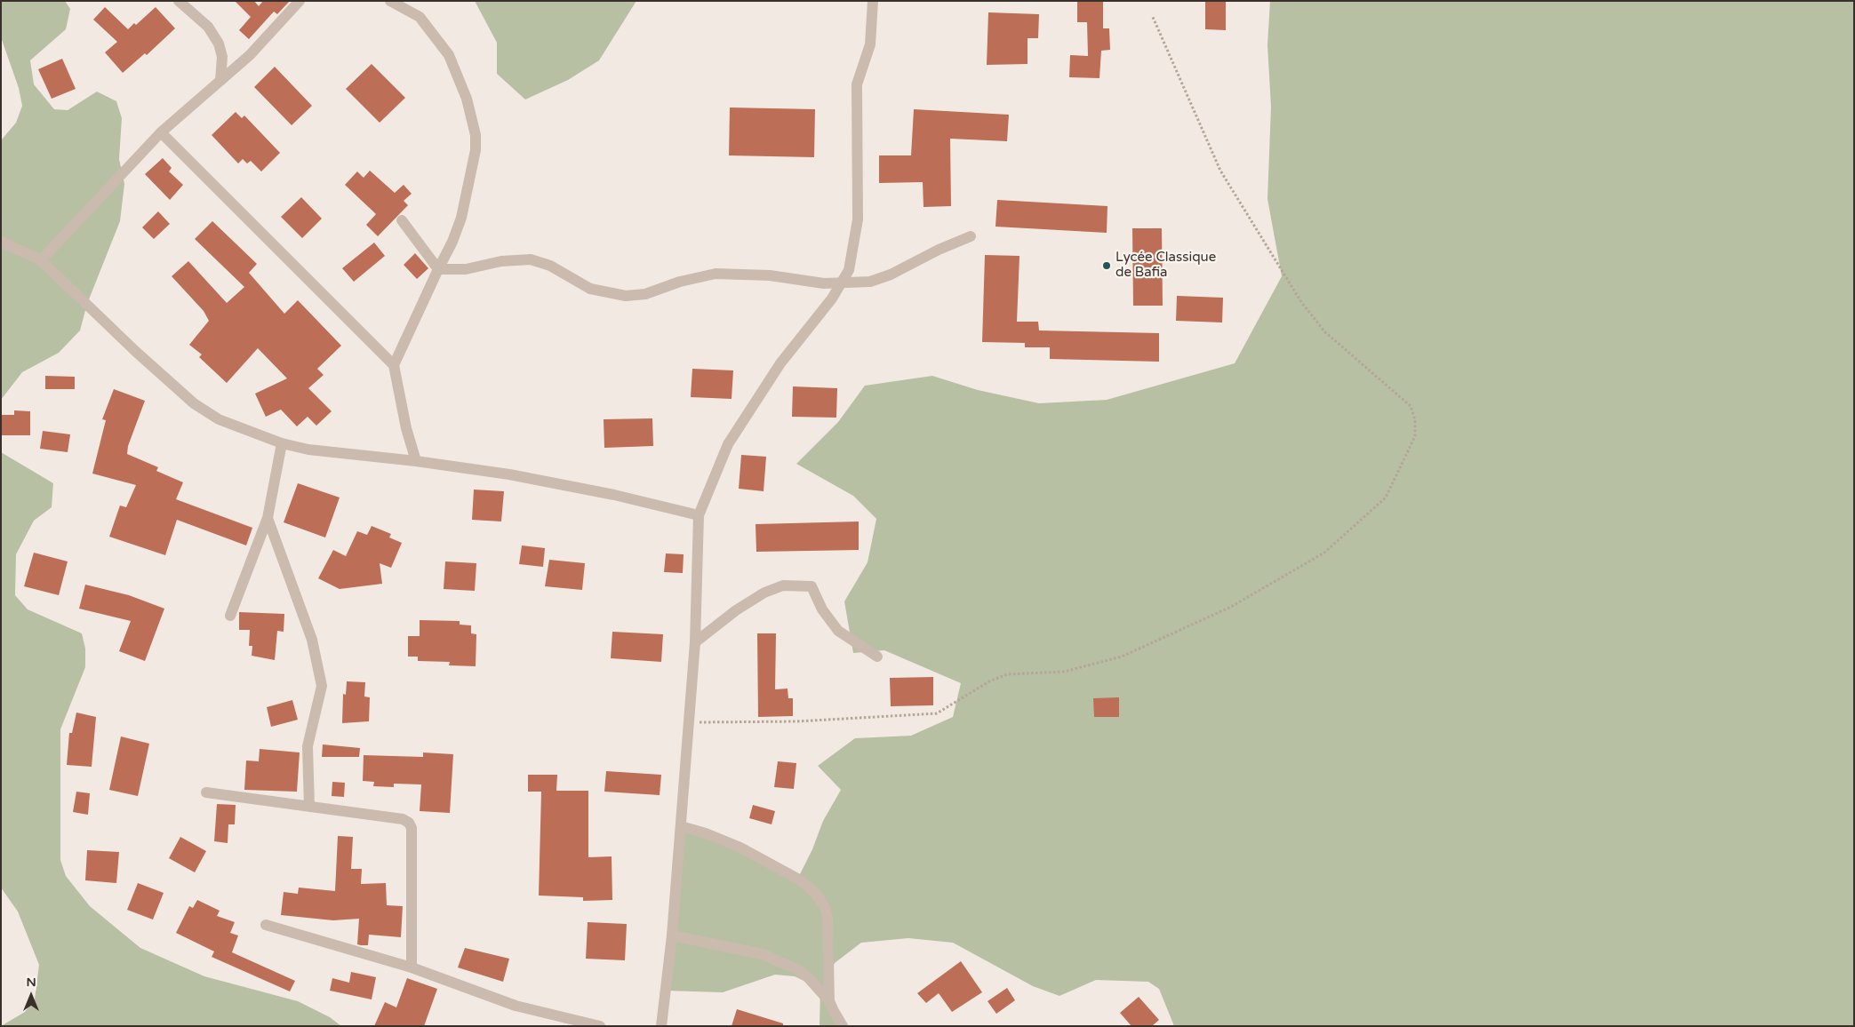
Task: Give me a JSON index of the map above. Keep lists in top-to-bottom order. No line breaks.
{"places":["Lycée Classique de Bafia"],"north":"top"}
